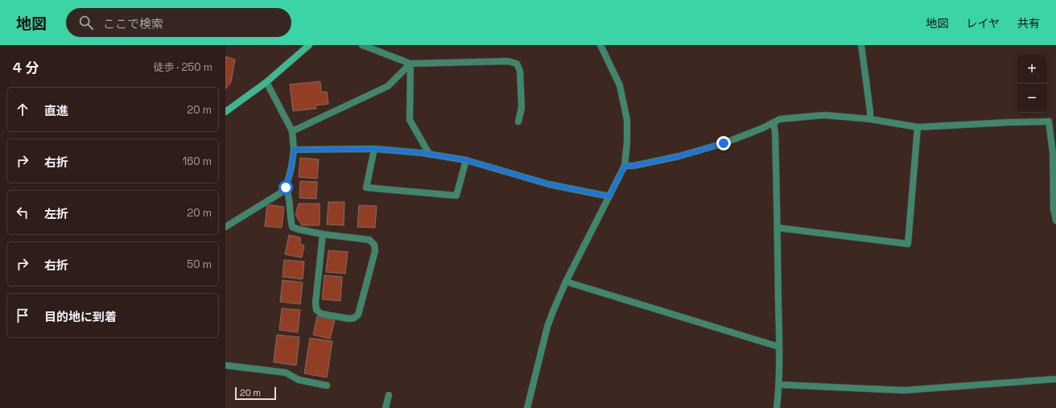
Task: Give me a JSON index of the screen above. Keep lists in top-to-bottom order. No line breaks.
{"scale_bar":"20 m","page":{"header":"地図","search":"ここで検索","nav":["地図","レイヤ","共有"],"heading":["4 分","徒歩 · 250 m"],"map_buttons":["+","−"],"list":[["直進","20 m"],["右折","160 m"],["左折","20 m"],["右折","50 m"],"目的地に到着"],"scale":"20 m"}}
